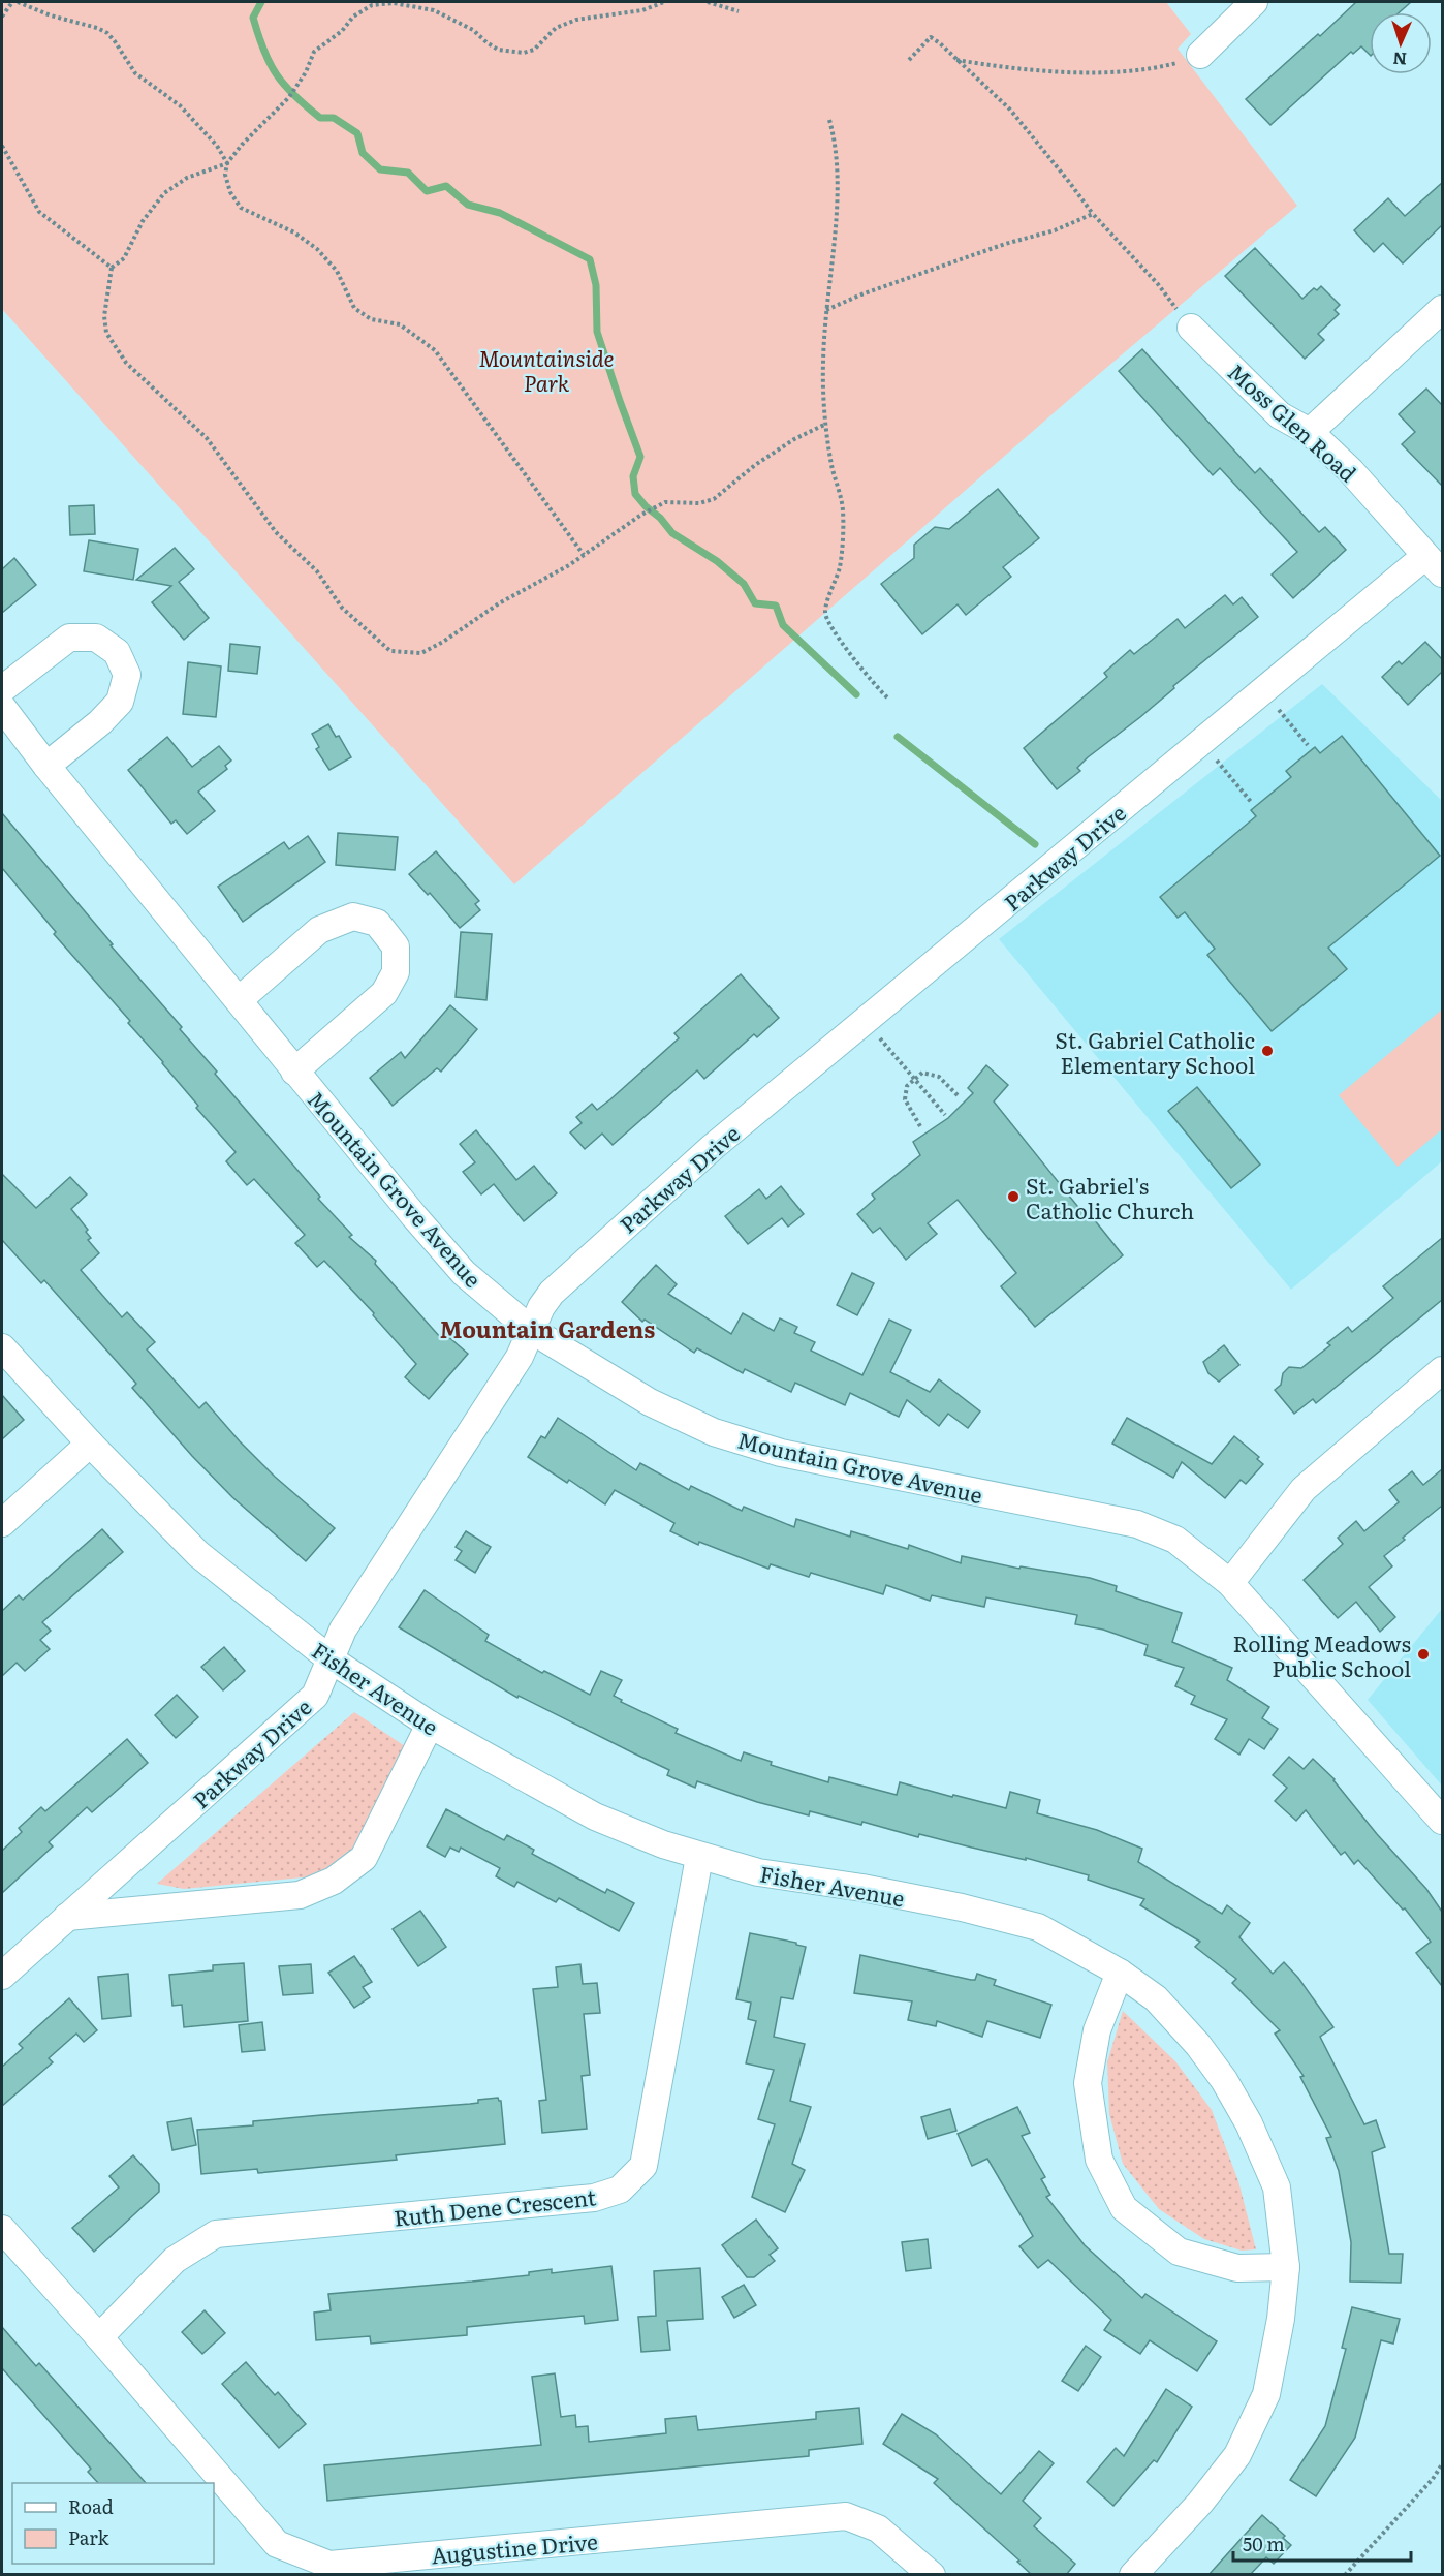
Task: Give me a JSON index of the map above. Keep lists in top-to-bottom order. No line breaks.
{"streets":{"street":["Moss Glen Road","Parkway Drive","Mountain Grove Avenue","Fisher Avenue","Ruth Dene Crescent","Augustine Drive"]},"crossings":[["Moss Glen Road","Parkway Drive"],["Parkway Drive","Mountain Grove Avenue"],["Parkway Drive","Fisher Avenue"],["Fisher Avenue","Ruth Dene Crescent"],["Ruth Dene Crescent","Augustine Drive"]],"districts":["Mountain Gardens"],"parks":["Mountainside Park"],"places":["St. Gabriel Catholic Elementary School","St. Gabriel's Catholic Church","Rolling Meadows Public School"],"legend":["Road","Park"],"scale_bar":"50 m","north":"bottom"}
